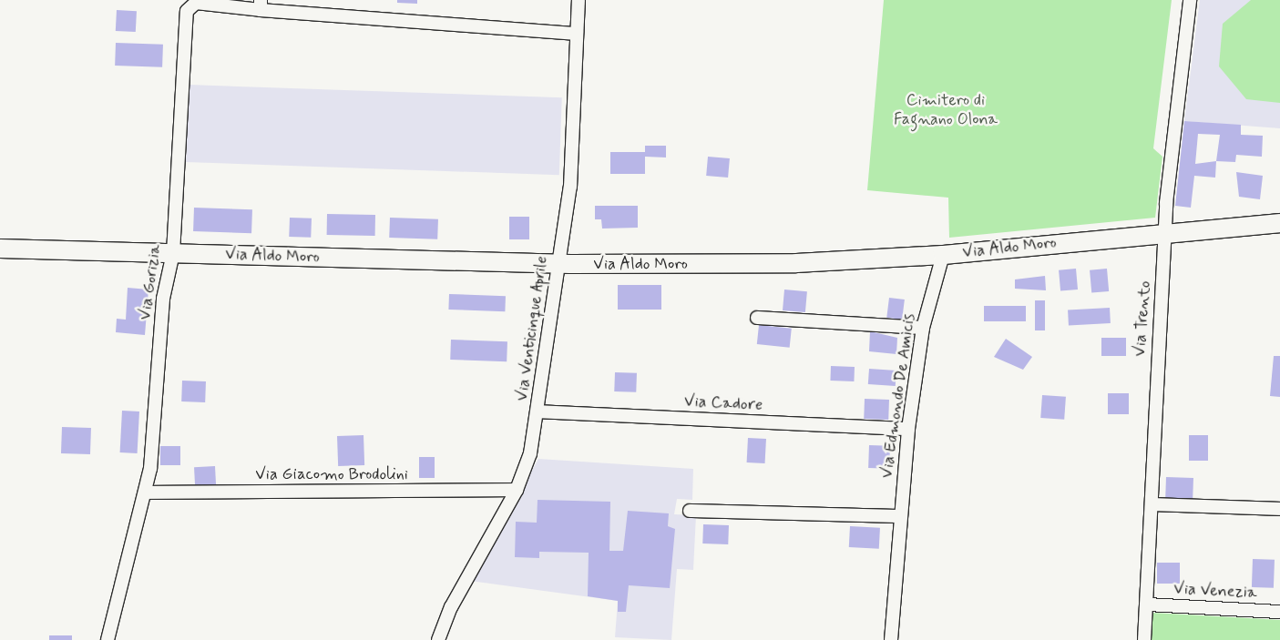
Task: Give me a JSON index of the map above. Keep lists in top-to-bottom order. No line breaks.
{"streets":{"main road":["Via Aldo Moro"],"street":["Via Gorizia","Via Trento","Via Venticinque Aprile","Via Edmondo De Amicis","Via Cadore","Via Giacomo Brodolini","Via Venezia"]},"crossings":[["Via Aldo Moro","Via Gorizia"],["Via Aldo Moro","Via Trento"],["Via Aldo Moro","Via Venticinque Aprile"],["Via Aldo Moro","Via Edmondo De Amicis"],["Via Gorizia","Via Venticinque Aprile"],["Via Gorizia","Via Giacomo Brodolini"],["Via Trento","Via Venezia"],["Via Venticinque Aprile","Via Cadore"],["Via Venticinque Aprile","Via Giacomo Brodolini"],["Via Edmondo De Amicis","Via Cadore"]],"parks":["Cimitero di Fagnano Olona"]}
